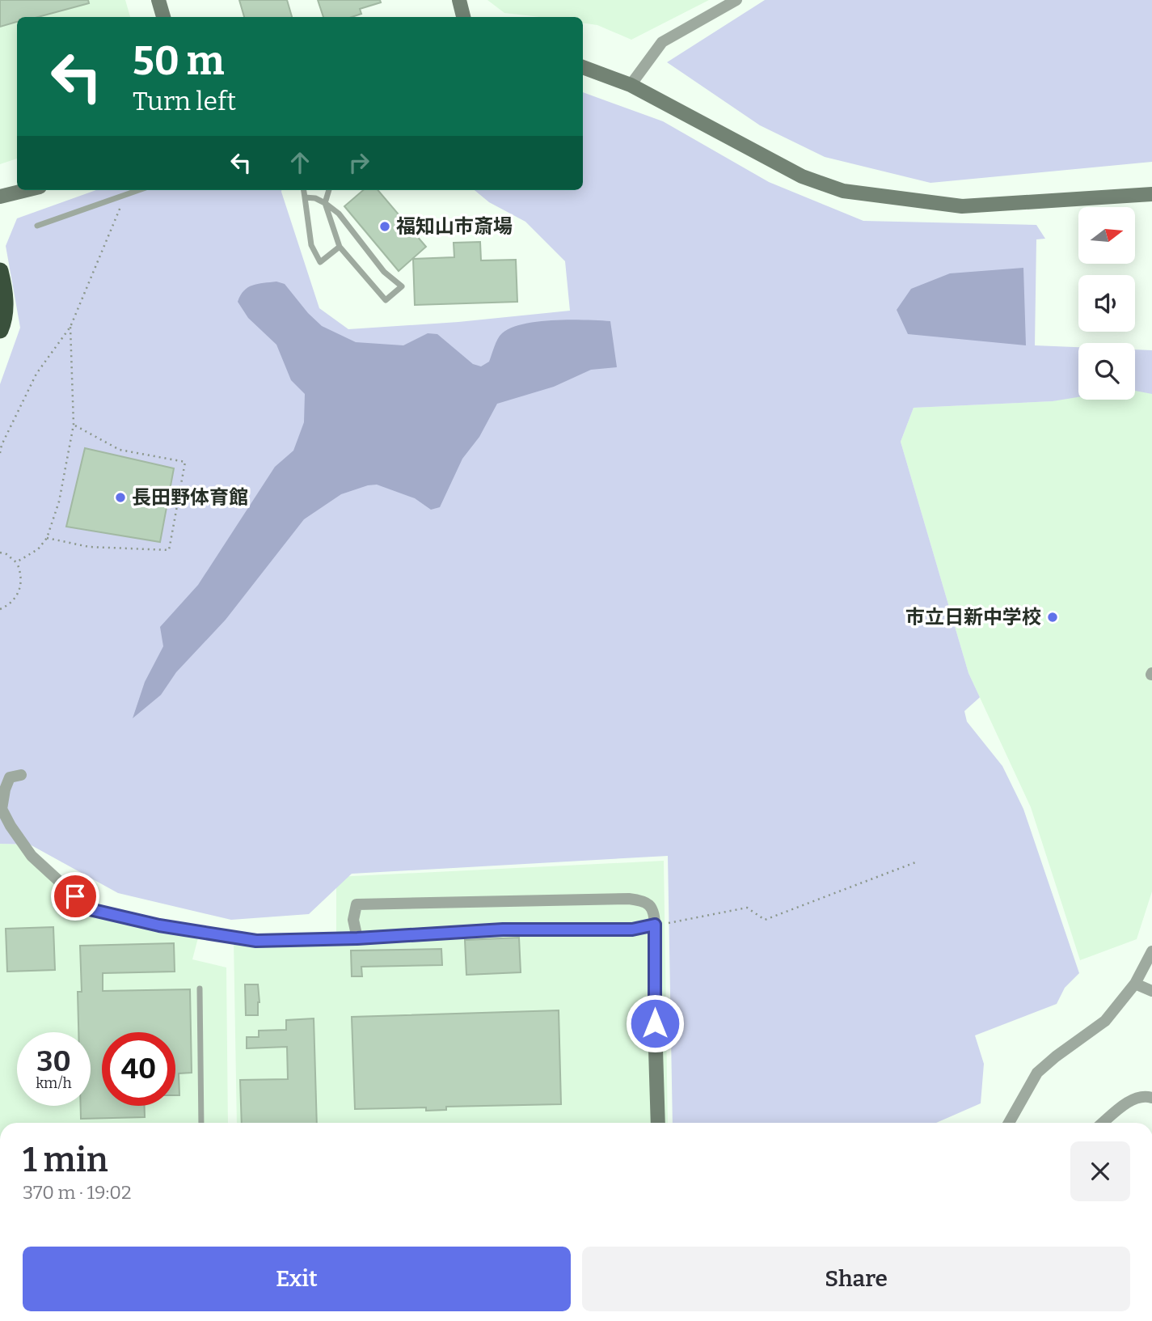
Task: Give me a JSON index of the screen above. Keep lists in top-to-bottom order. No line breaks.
{"places":["福知山市斎場","長田野体育館","市立日新中学校"],"north":"right","page":{"turn":["50 m","Turn left"],"speed":"30 km/h","limit":"40","heading":["1 min","370 m · 19:02"],"buttons":["Exit","Share"]}}
